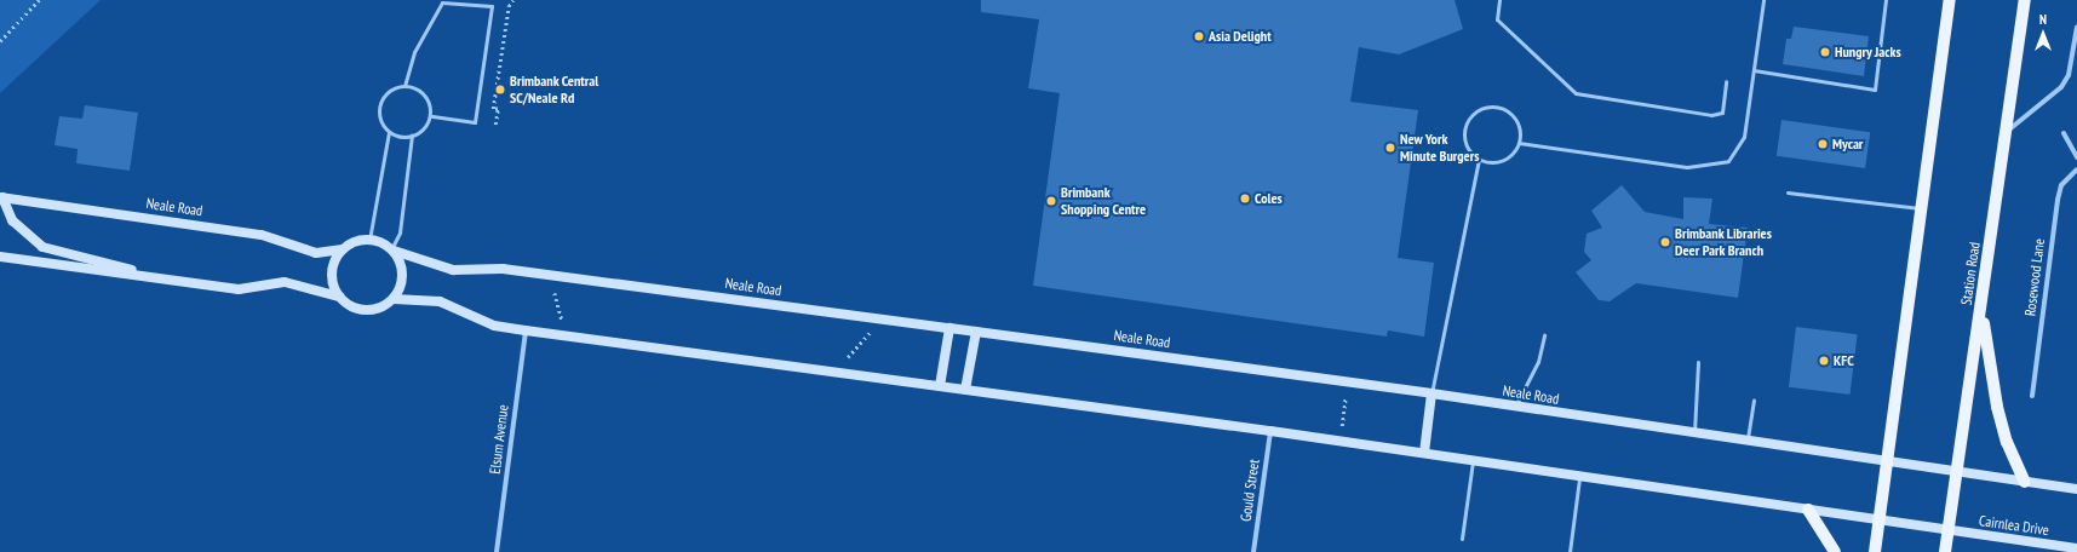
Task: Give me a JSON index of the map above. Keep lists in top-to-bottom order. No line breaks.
{"streets":{"main road":["Station Road"],"street":["Neale Road","Rosewood Lane","Elsum Avenue","Gould Street","Cairnlea Drive"]},"crossings":[["Neale Road","Station Road"],["Station Road","Cairnlea Drive"]],"places":["Asia Delight","Hungry Jacks","Brimbank Central SC/Neale Rd","Mycar","New York Minute Burgers","Coles","Brimbank Shopping Centre","Brimbank Libraries Deer Park Branch","KFC"],"north":"top"}
